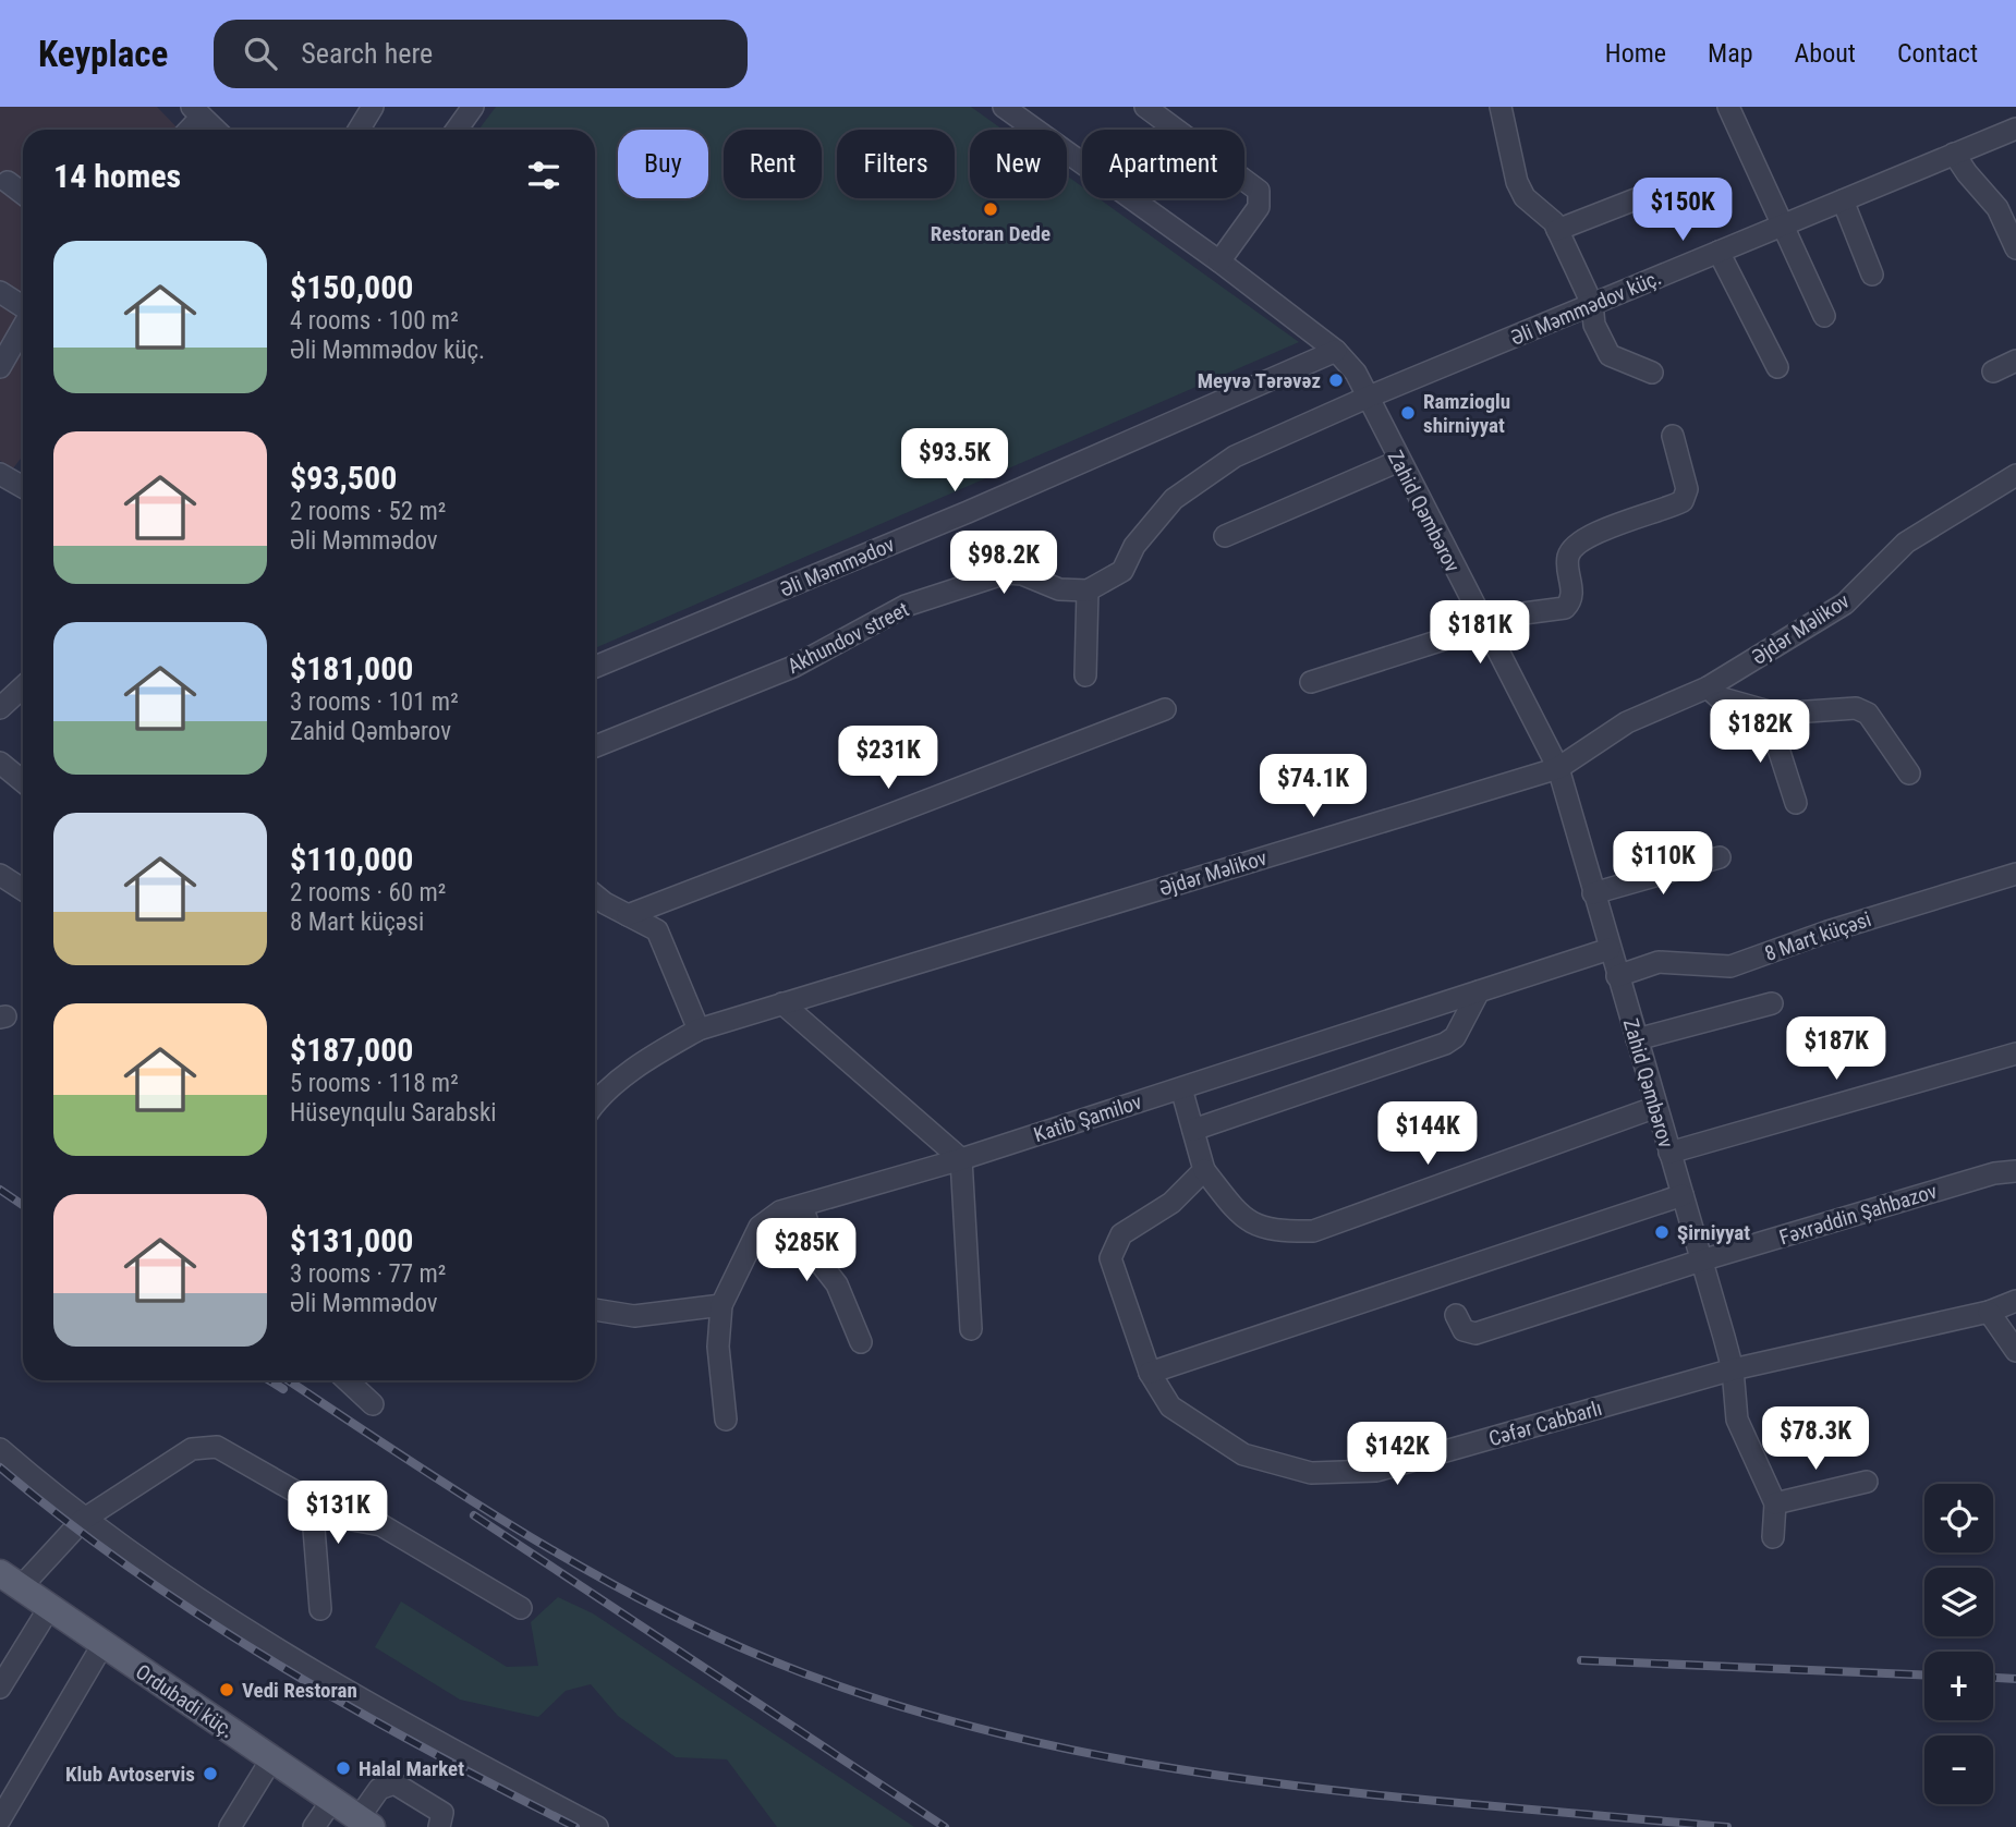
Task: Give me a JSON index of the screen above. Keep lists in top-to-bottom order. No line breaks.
{"streets":{"main road":["Ordubadi küç."],"street":["Əli Məmmədov küç.","Zahid Qəmbərov","Əli Məmmədov","Əjdər Məlikov","Akhundov street","8 Mart küçəsi","Katib Şamilov","Fəxrəddin Şahbazov","Cəfər Cabbarlı"]},"crossings":[["Əli Məmmədov küç.","Zahid Qəmbərov"],["Zahid Qəmbərov","Əli Məmmədov"],["Zahid Qəmbərov","Əjdər Məlikov"],["Zahid Qəmbərov","8 Mart küçəsi"],["Zahid Qəmbərov","Katib Şamilov"],["Zahid Qəmbərov","Fəxrəddin Şahbazov"],["Zahid Qəmbərov","Cəfər Cabbarlı"]],"places":["Restoran Dede","Meyvə Tərəvəz","Ramzioglu shirniyyat","Şirniyyat","Vedi Restoran","Halal Market","Klub Avtoservis"],"page":{"header":"Keyplace","search":"Search here","nav":["Home","Map","About","Contact"],"chip":["Buy","Rent","Filters","New","Apartment"],"heading":"14 homes","price":["$150K","$93.5K","$98.2K","$181K","$182K","$231K","$74.1K","$110K","$187K","$144K","$285K","$78.3K","$142K","$131K"],"list":[{"name":"$150,000","note":"4 rooms · 100 m² · Əli Məmmədov küç."},{"name":"$93,500","note":"2 rooms · 52 m² · Əli Məmmədov"},{"name":"$181,000","note":"3 rooms · 101 m² · Zahid Qəmbərov"},{"name":"$110,000","note":"2 rooms · 60 m² · 8 Mart küçəsi"},{"name":"$187,000","note":"5 rooms · 118 m² · Hüseynqulu Sarabski"},{"name":"$131,000","note":"3 rooms · 77 m² · Əli Məmmədov"}],"map_buttons":["+","−"]}}
